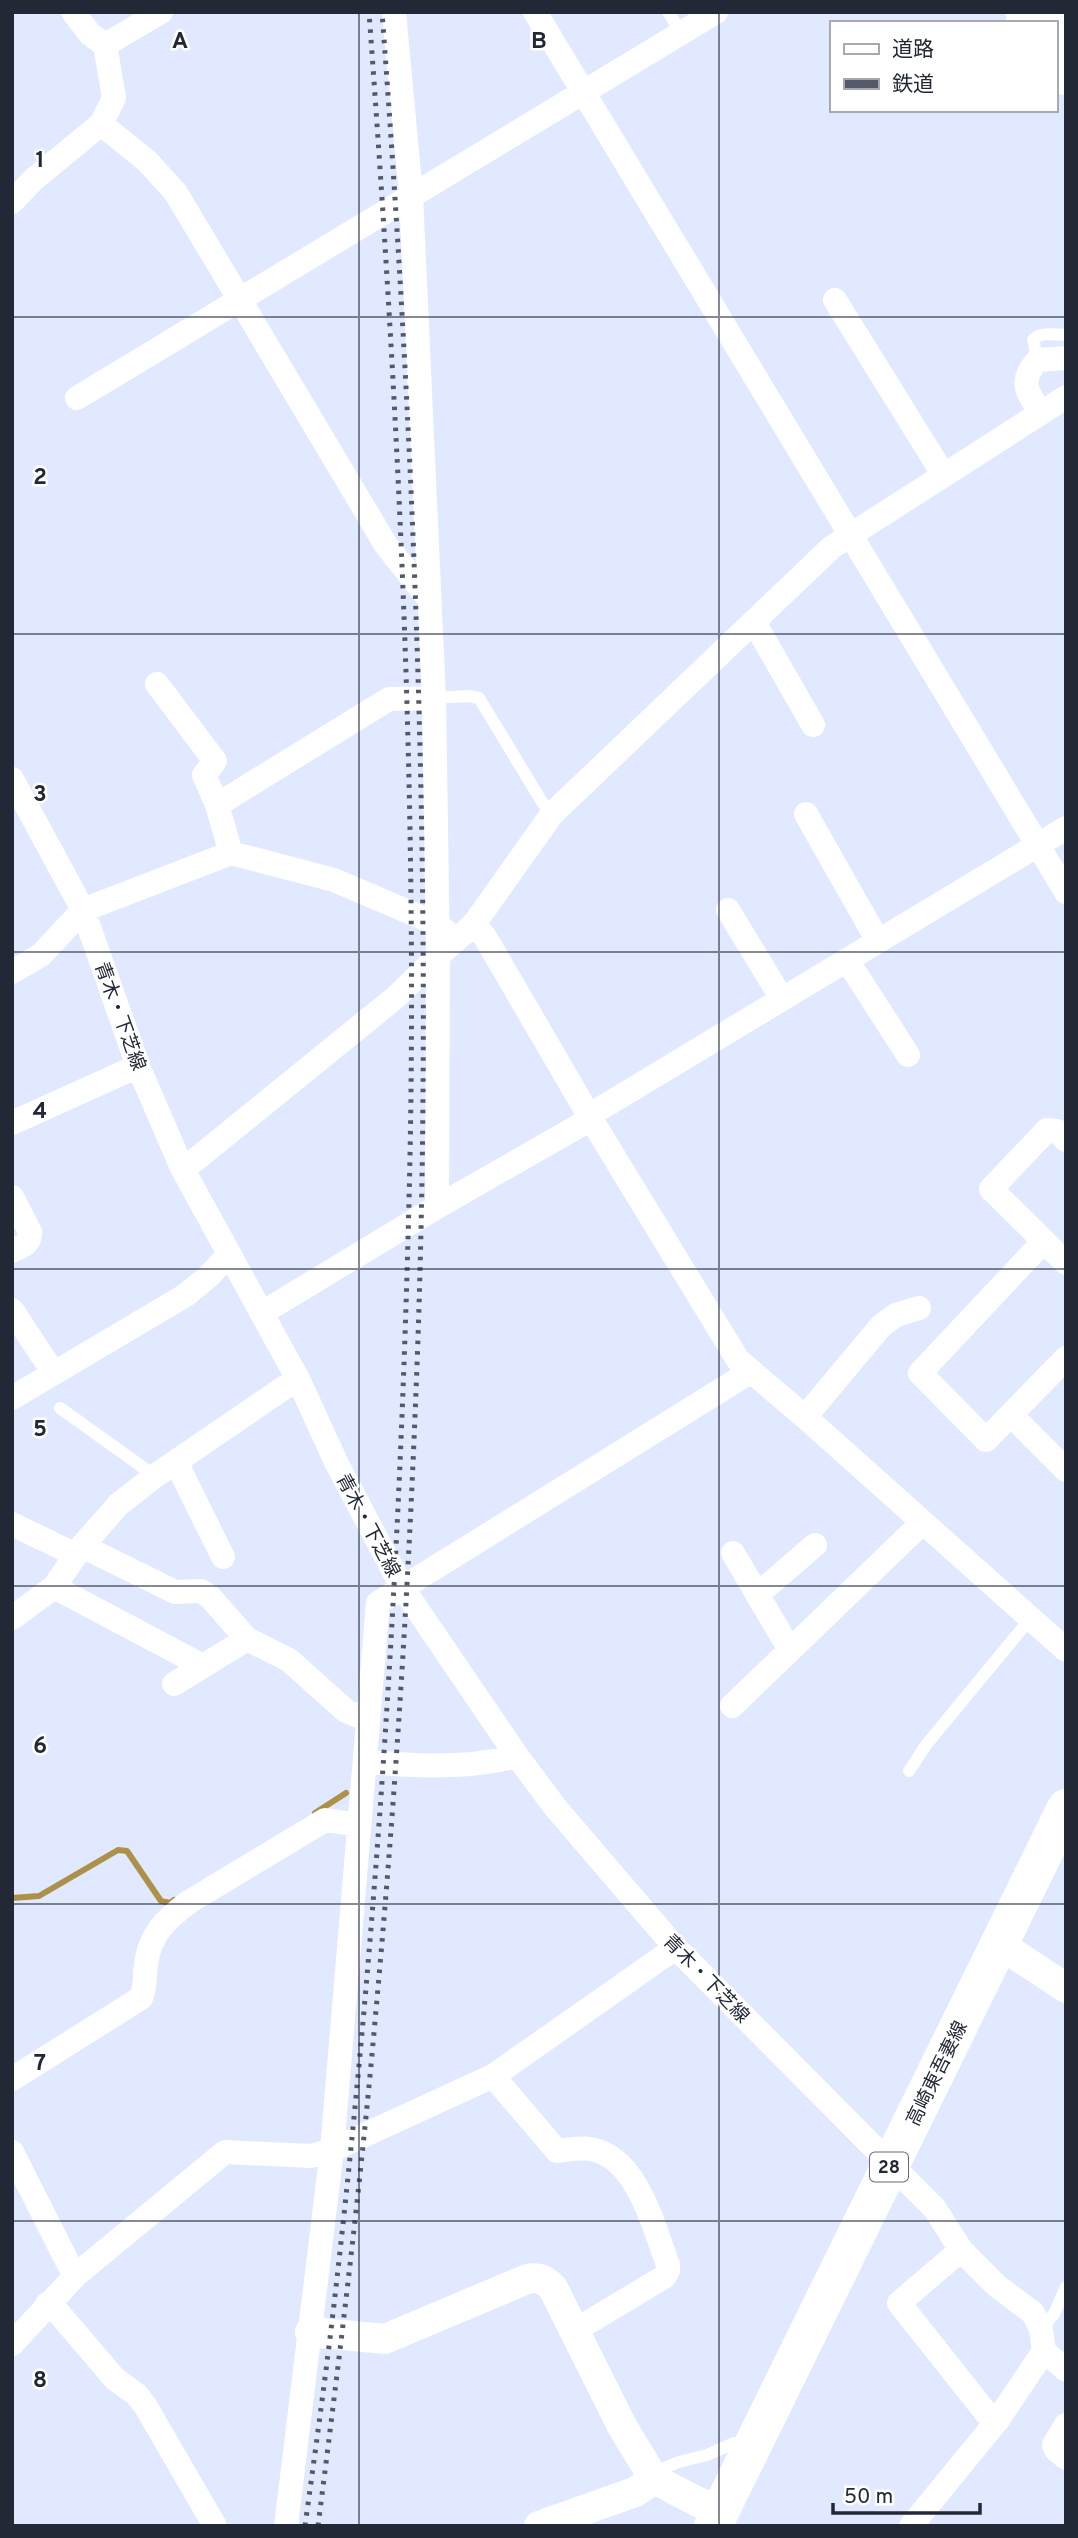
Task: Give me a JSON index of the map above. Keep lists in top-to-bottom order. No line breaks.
{"streets":{"main road":["高崎東吾妻線","28"],"street":["青木・下芝線"]},"crossings":[["青木・下芝線","高崎東吾妻線"]],"legend":["道路","鉄道"],"scale_bar":"50 m","grid":{"columns":["A","B"],"rows":["1","2","3","4","5","6","7","8"]}}
